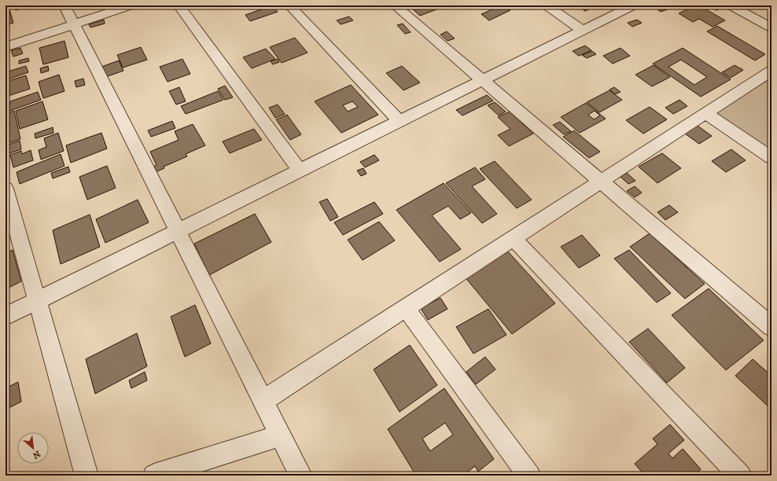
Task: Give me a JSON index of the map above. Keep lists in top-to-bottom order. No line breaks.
{"north":"bottom right"}
